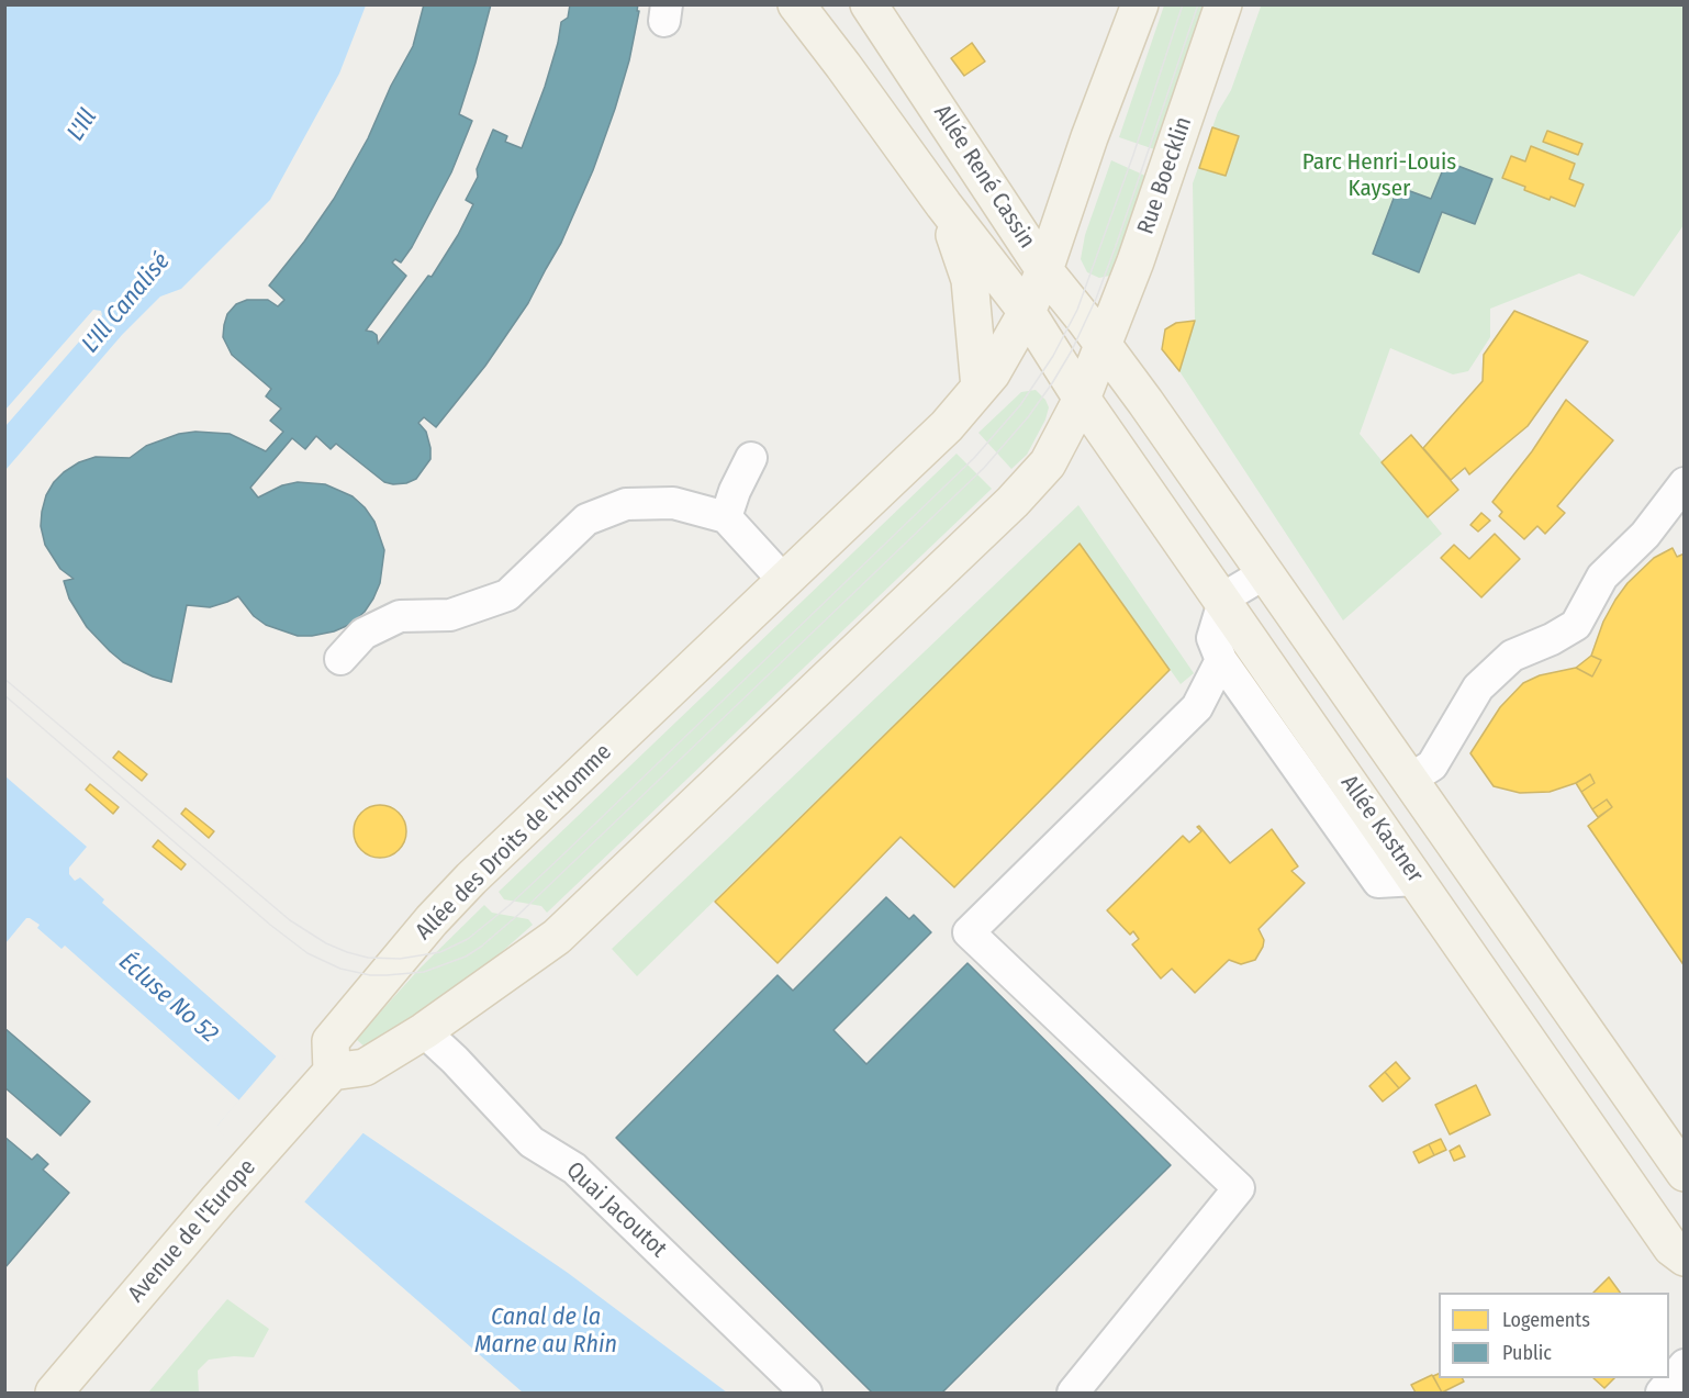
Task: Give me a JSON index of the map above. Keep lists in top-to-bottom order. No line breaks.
{"streets":{"main road":["Rue Boecklin","Allée René Cassin","Allée Kastner","Allée des Droits de l'Homme","Avenue de l'Europe"],"street":["Quai Jacoutot"]},"crossings":[["Rue Boecklin","Allée René Cassin"],["Allée René Cassin","Allée Kastner"],["Allée René Cassin","Allée des Droits de l'Homme"],["Allée des Droits de l'Homme","Avenue de l'Europe"]],"water":["L'Ill","L'Ill Canalisé","Écluse No 52","Canal de la Marne au Rhin"],"parks":["Parc Henri-Louis Kayser"],"legend":["Logements","Public"]}
